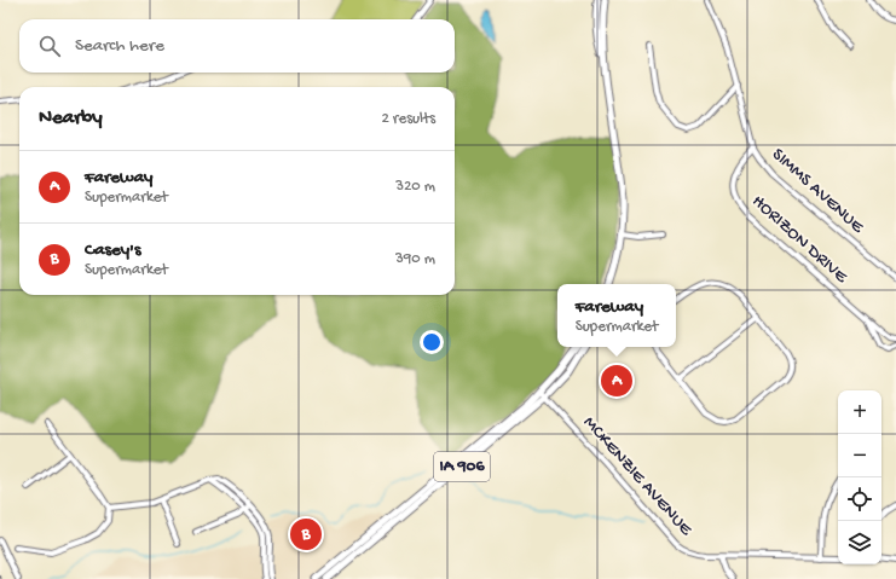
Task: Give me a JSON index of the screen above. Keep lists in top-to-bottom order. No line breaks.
{"streets":{"main road":["IA 906"],"street":["SIMMS AVENUE","HORIZON DRIVE","MCKENZIE AVENUE"]},"crossings":[["SIMMS AVENUE","HORIZON DRIVE"],["IA 906","MCKENZIE AVENUE"]],"page":{"search":"Search here","heading":["Nearby","2 results"],"list":[{"mark":"A","name":"Fareway","note":"Supermarket","value":"320 m"},{"mark":"B","name":"Casey's","note":"Supermarket","value":"390 m"}],"popup":["Fareway","Supermarket"],"pins":["A","B"],"map_buttons":["+","−"]}}
